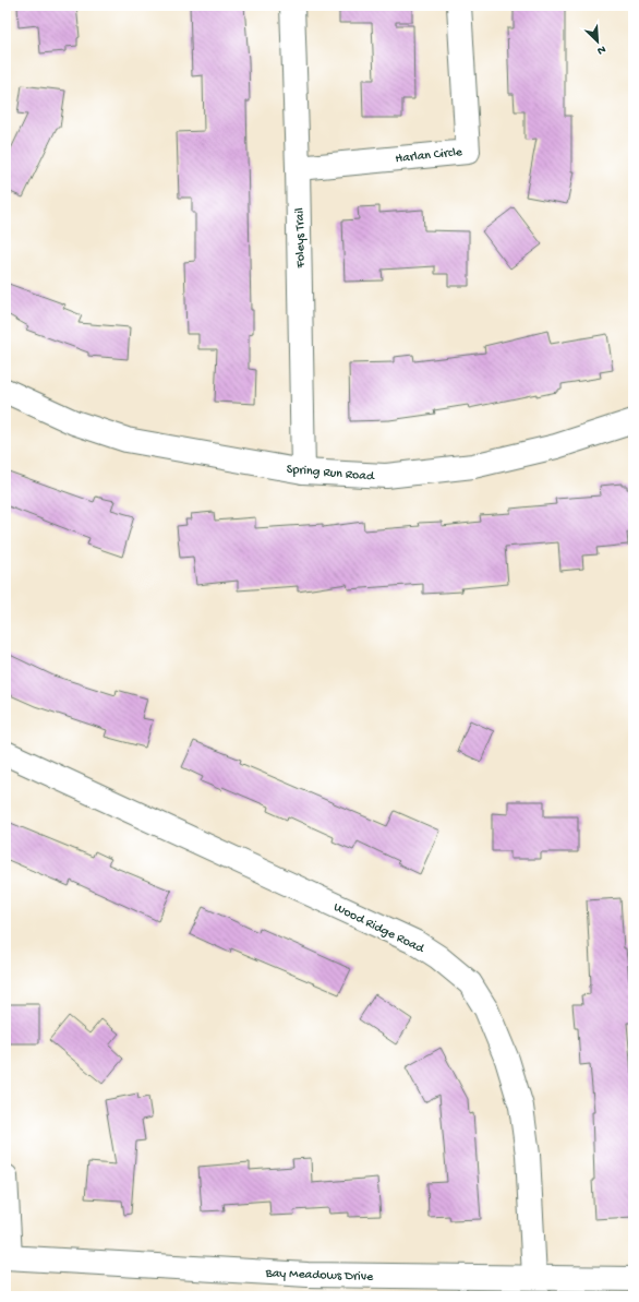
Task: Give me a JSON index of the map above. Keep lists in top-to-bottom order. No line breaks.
{"streets":{"street":["Harlan Circle","Foleys Trail","Spring Run Road","Wood Ridge Road","Bay Meadows Drive"]},"crossings":[["Harlan Circle","Foleys Trail"],["Foleys Trail","Spring Run Road"],["Wood Ridge Road","Bay Meadows Drive"]],"north":"bottom right"}
